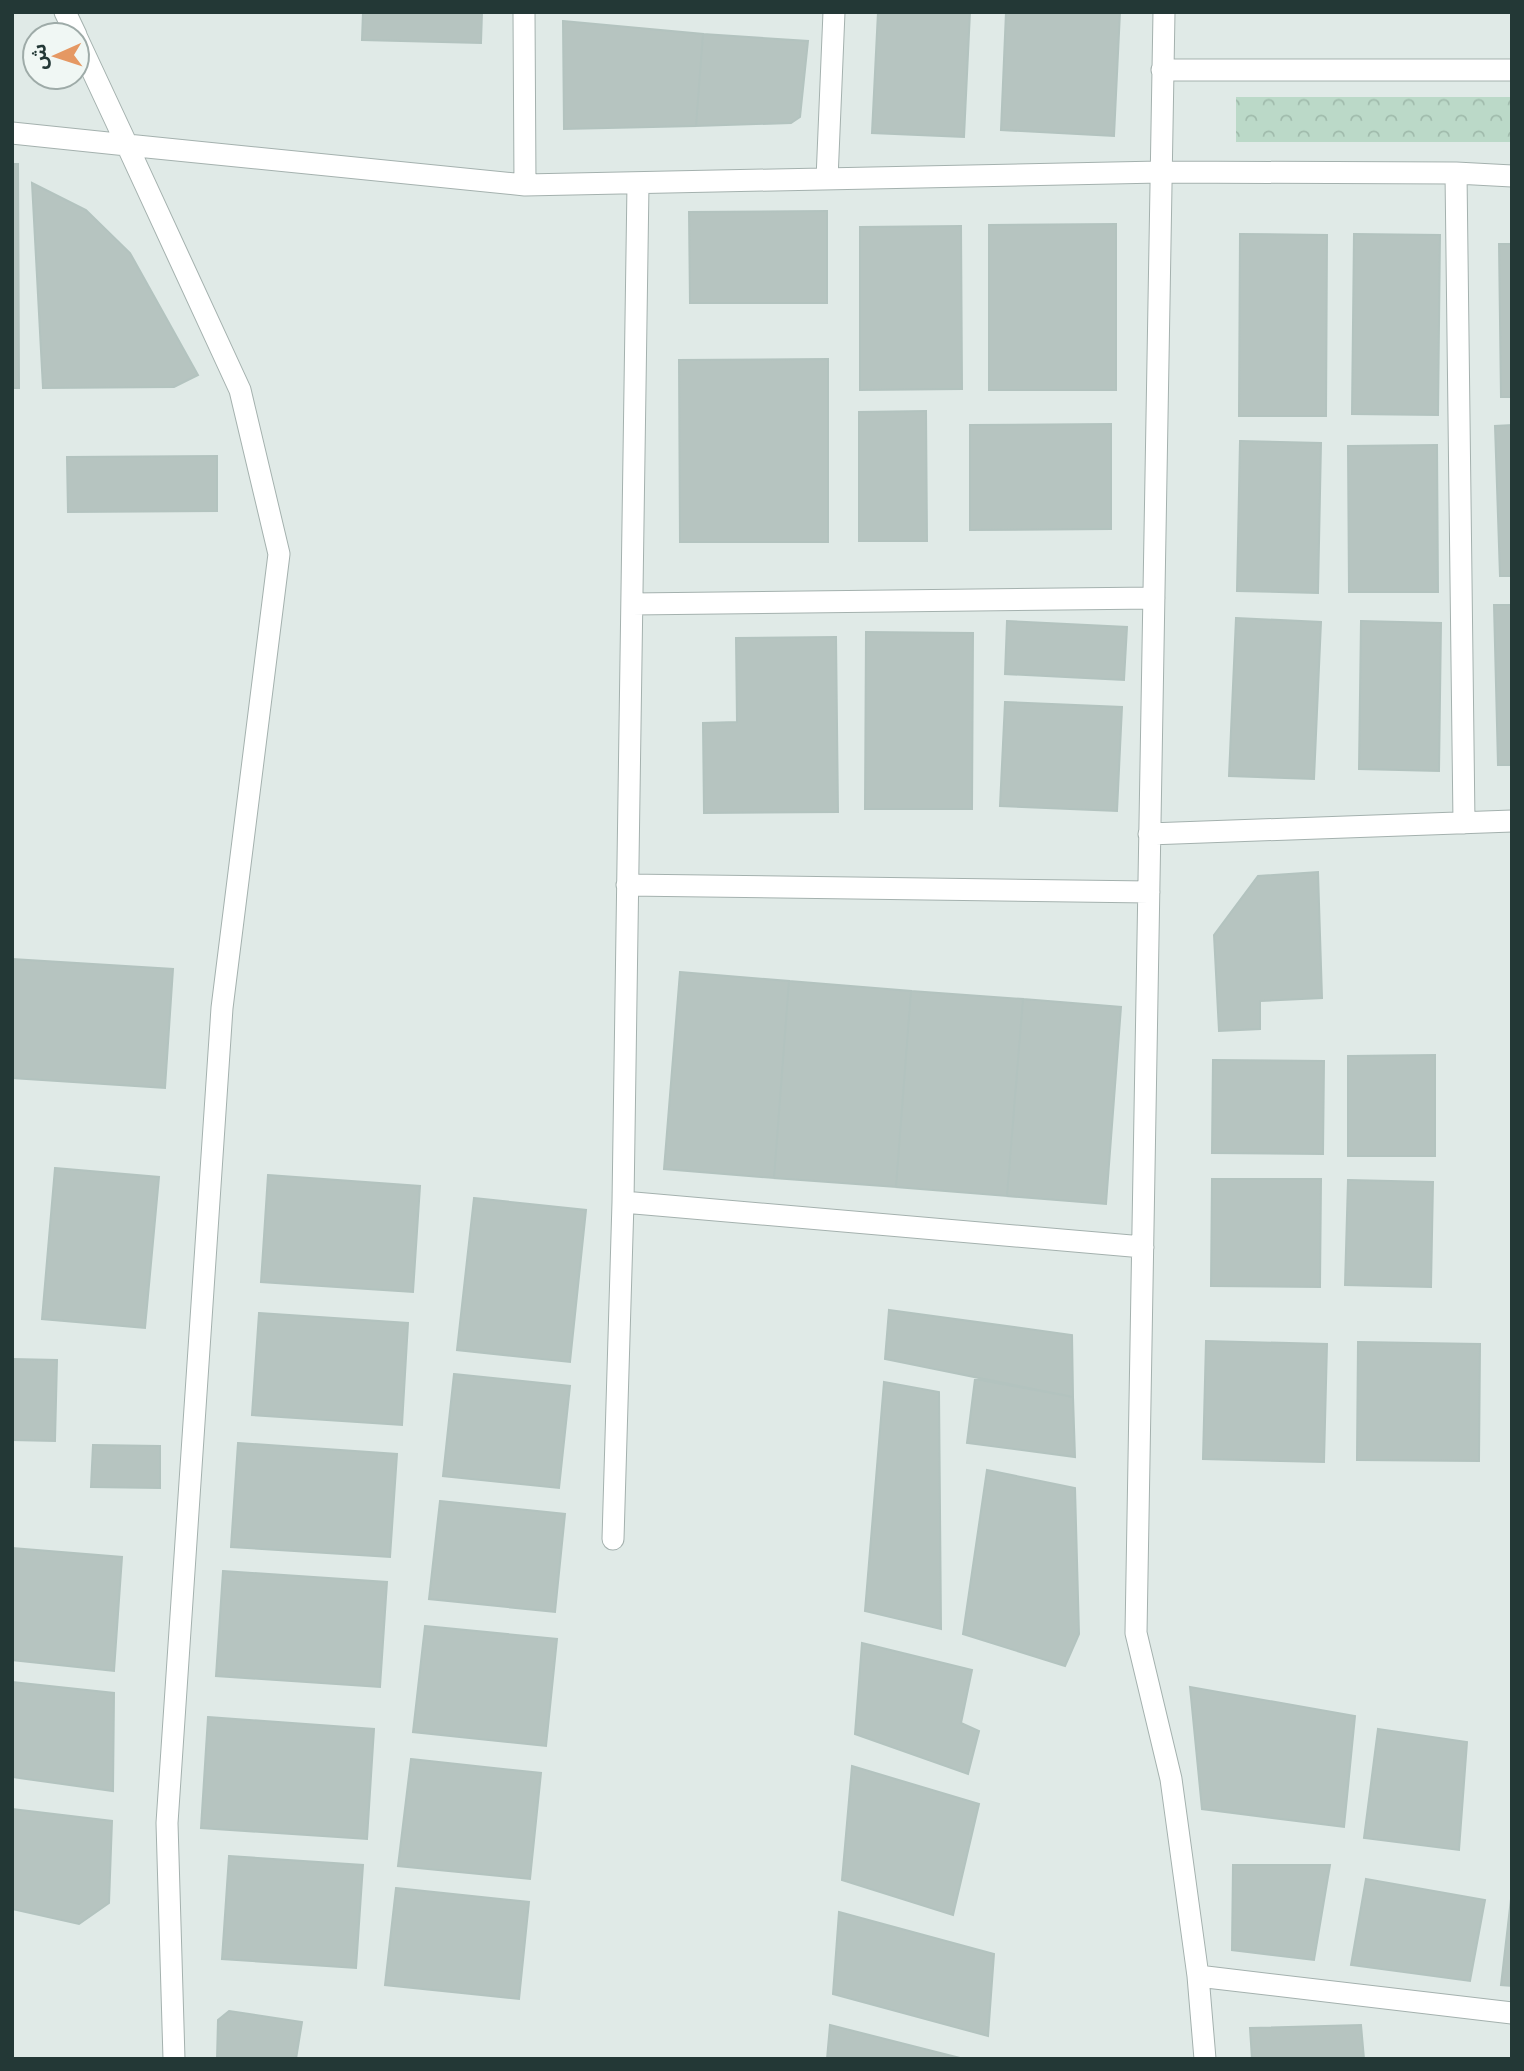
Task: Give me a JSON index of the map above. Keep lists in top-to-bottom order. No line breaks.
{"north":"left"}
